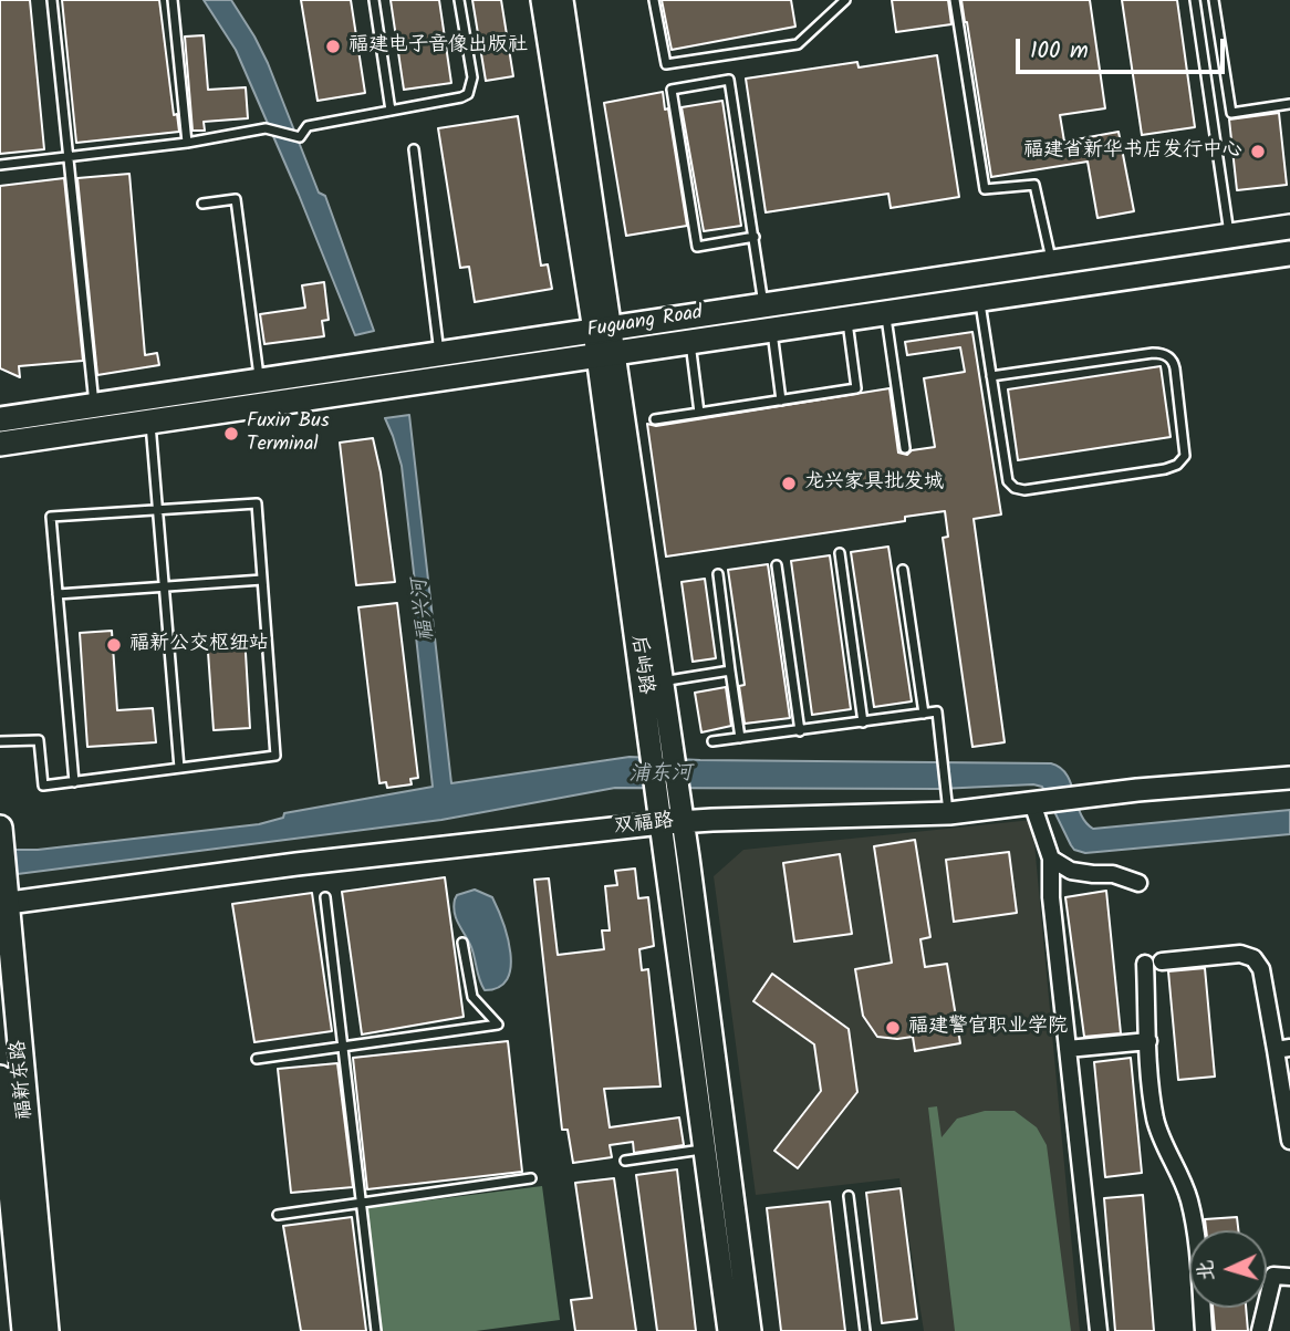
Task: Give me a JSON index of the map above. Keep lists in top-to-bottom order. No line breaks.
{"streets":{"main road":["Fuguang Road","后屿路","双福路","福新东路"]},"crossings":[["Fuguang Road","后屿路"],["双福路","福新东路"]],"water":["福兴河","浦东河"],"places":["福建电子音像出版社","福建省新华书店发行中心","Fuxin Bus Terminal","龙兴家具批发城","福新公交枢纽站","福建警官职业学院"],"scale_bar":"100 m","north":"left"}
